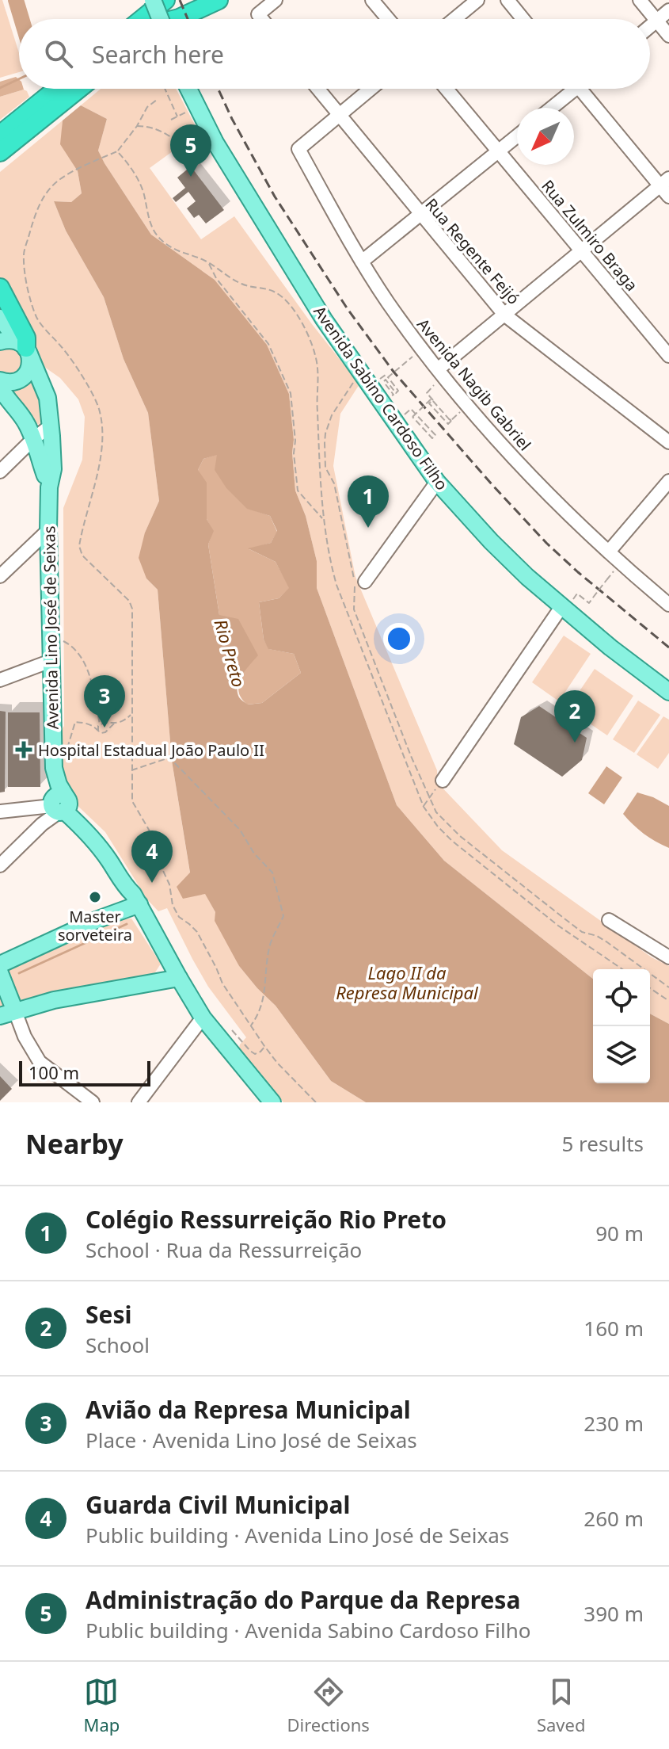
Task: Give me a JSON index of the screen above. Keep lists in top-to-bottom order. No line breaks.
{"streets":{"main road":["Avenida Sabino Cardoso Filho","Avenida Lino José de Seixas"],"street":["Rua Zulmiro Braga","Rua Regente Feijó","Avenida Nagib Gabriel"]},"crossings":[["Rua Regente Feijó","Avenida Nagib Gabriel"]],"water":["Rio Preto","Lago II da Represa Municipal"],"places":{"health":["Hospital Estadual João Paulo II"],"other":["Master sorveteira"]},"scale_bar":"100 m","north":"bottom left","page":{"search":"Search here","pins":["5","1","3","2","4"],"scale":"100 m","heading":["Nearby","5 results"],"list":[{"mark":"1","name":"Colégio Ressurreição Rio Preto","note":"School · Rua da Ressurreição","value":"90 m"},{"mark":"2","name":"Sesi","note":"School","value":"160 m"},{"mark":"3","name":"Avião da Represa Municipal","note":"Place · Avenida Lino José de Seixas","value":"230 m"},{"mark":"4","name":"Guarda Civil Municipal","note":"Public building · Avenida Lino José de Seixas","value":"260 m"},{"mark":"5","name":"Administração do Parque da Represa","note":"Public building · Avenida Sabino Cardoso Filho","value":"390 m"}],"nav":["Map","Directions","Saved"]}}
